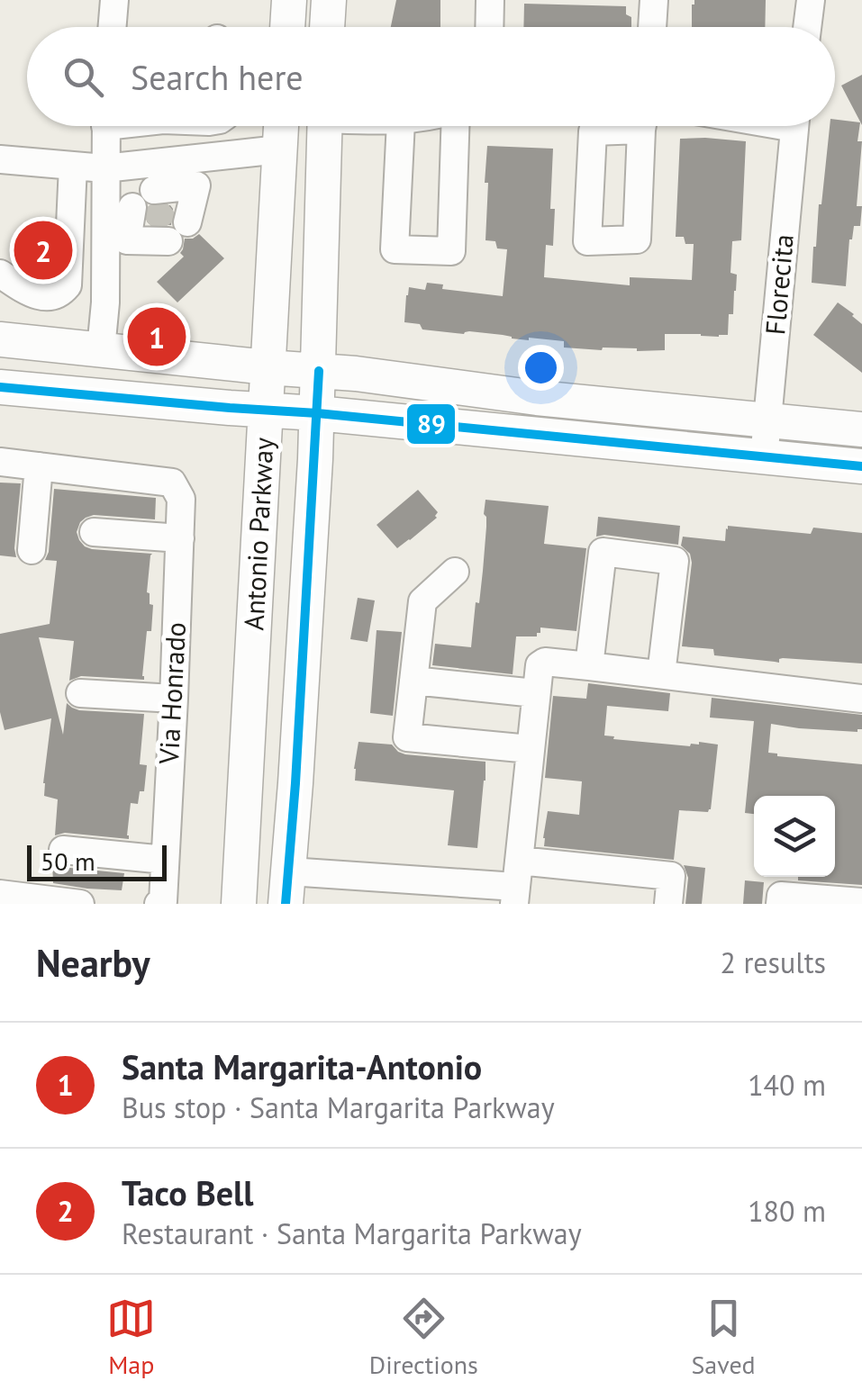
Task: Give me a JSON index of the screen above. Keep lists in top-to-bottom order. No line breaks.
{"streets":{"main road":["Antonio Parkway"],"street":["Florecita","Via Honrado"]},"lines":["transit line 89"],"scale_bar":"50 m","page":{"search":"Search here","pins":["2","1"],"scale":"50 m","heading":["Nearby","2 results"],"list":[{"mark":"1","name":"Santa Margarita-Antonio","note":"Bus stop · Santa Margarita Parkway","value":"140 m"},{"mark":"2","name":"Taco Bell","note":"Restaurant · Santa Margarita Parkway","value":"180 m"}],"nav":["Map","Directions","Saved"]}}
